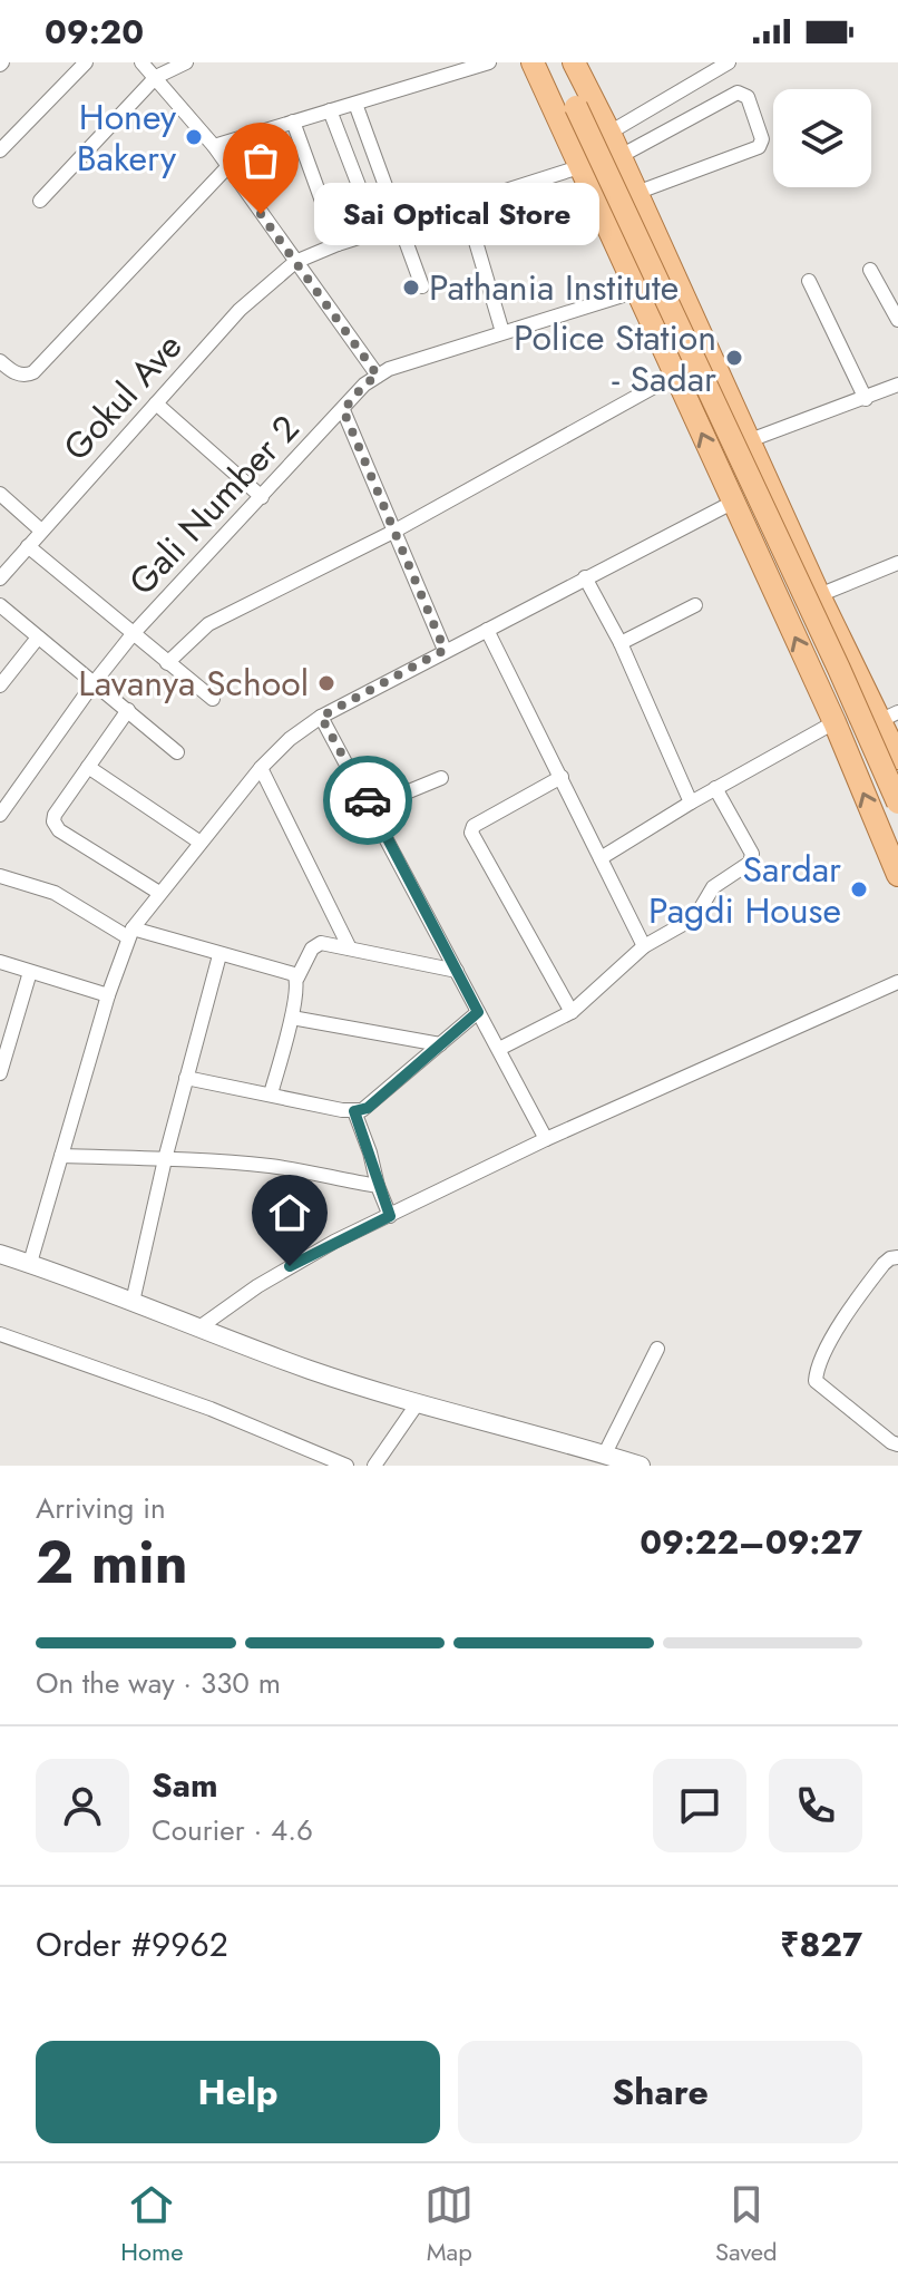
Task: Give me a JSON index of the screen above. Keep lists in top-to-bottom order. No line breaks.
{"streets":{"street":["Gokul Ave","Gali Number 2"]},"places":["Honey Bakery","Sai Optical Store","Pathania Institute","Police Station - Sadar","Lavanya School","Sardar Pagdi House"],"page":{"status":"09:20","bubble":"Sai Optical Store","heading":["2 min","Arriving in","09:22–09:27"],"panel":["Sam","Courier · 4.6","Order #9962","₹827"],"bar":"On the way · 330 m","buttons":["Help","Share"],"tabs":["Home","Map","Saved"]}}
